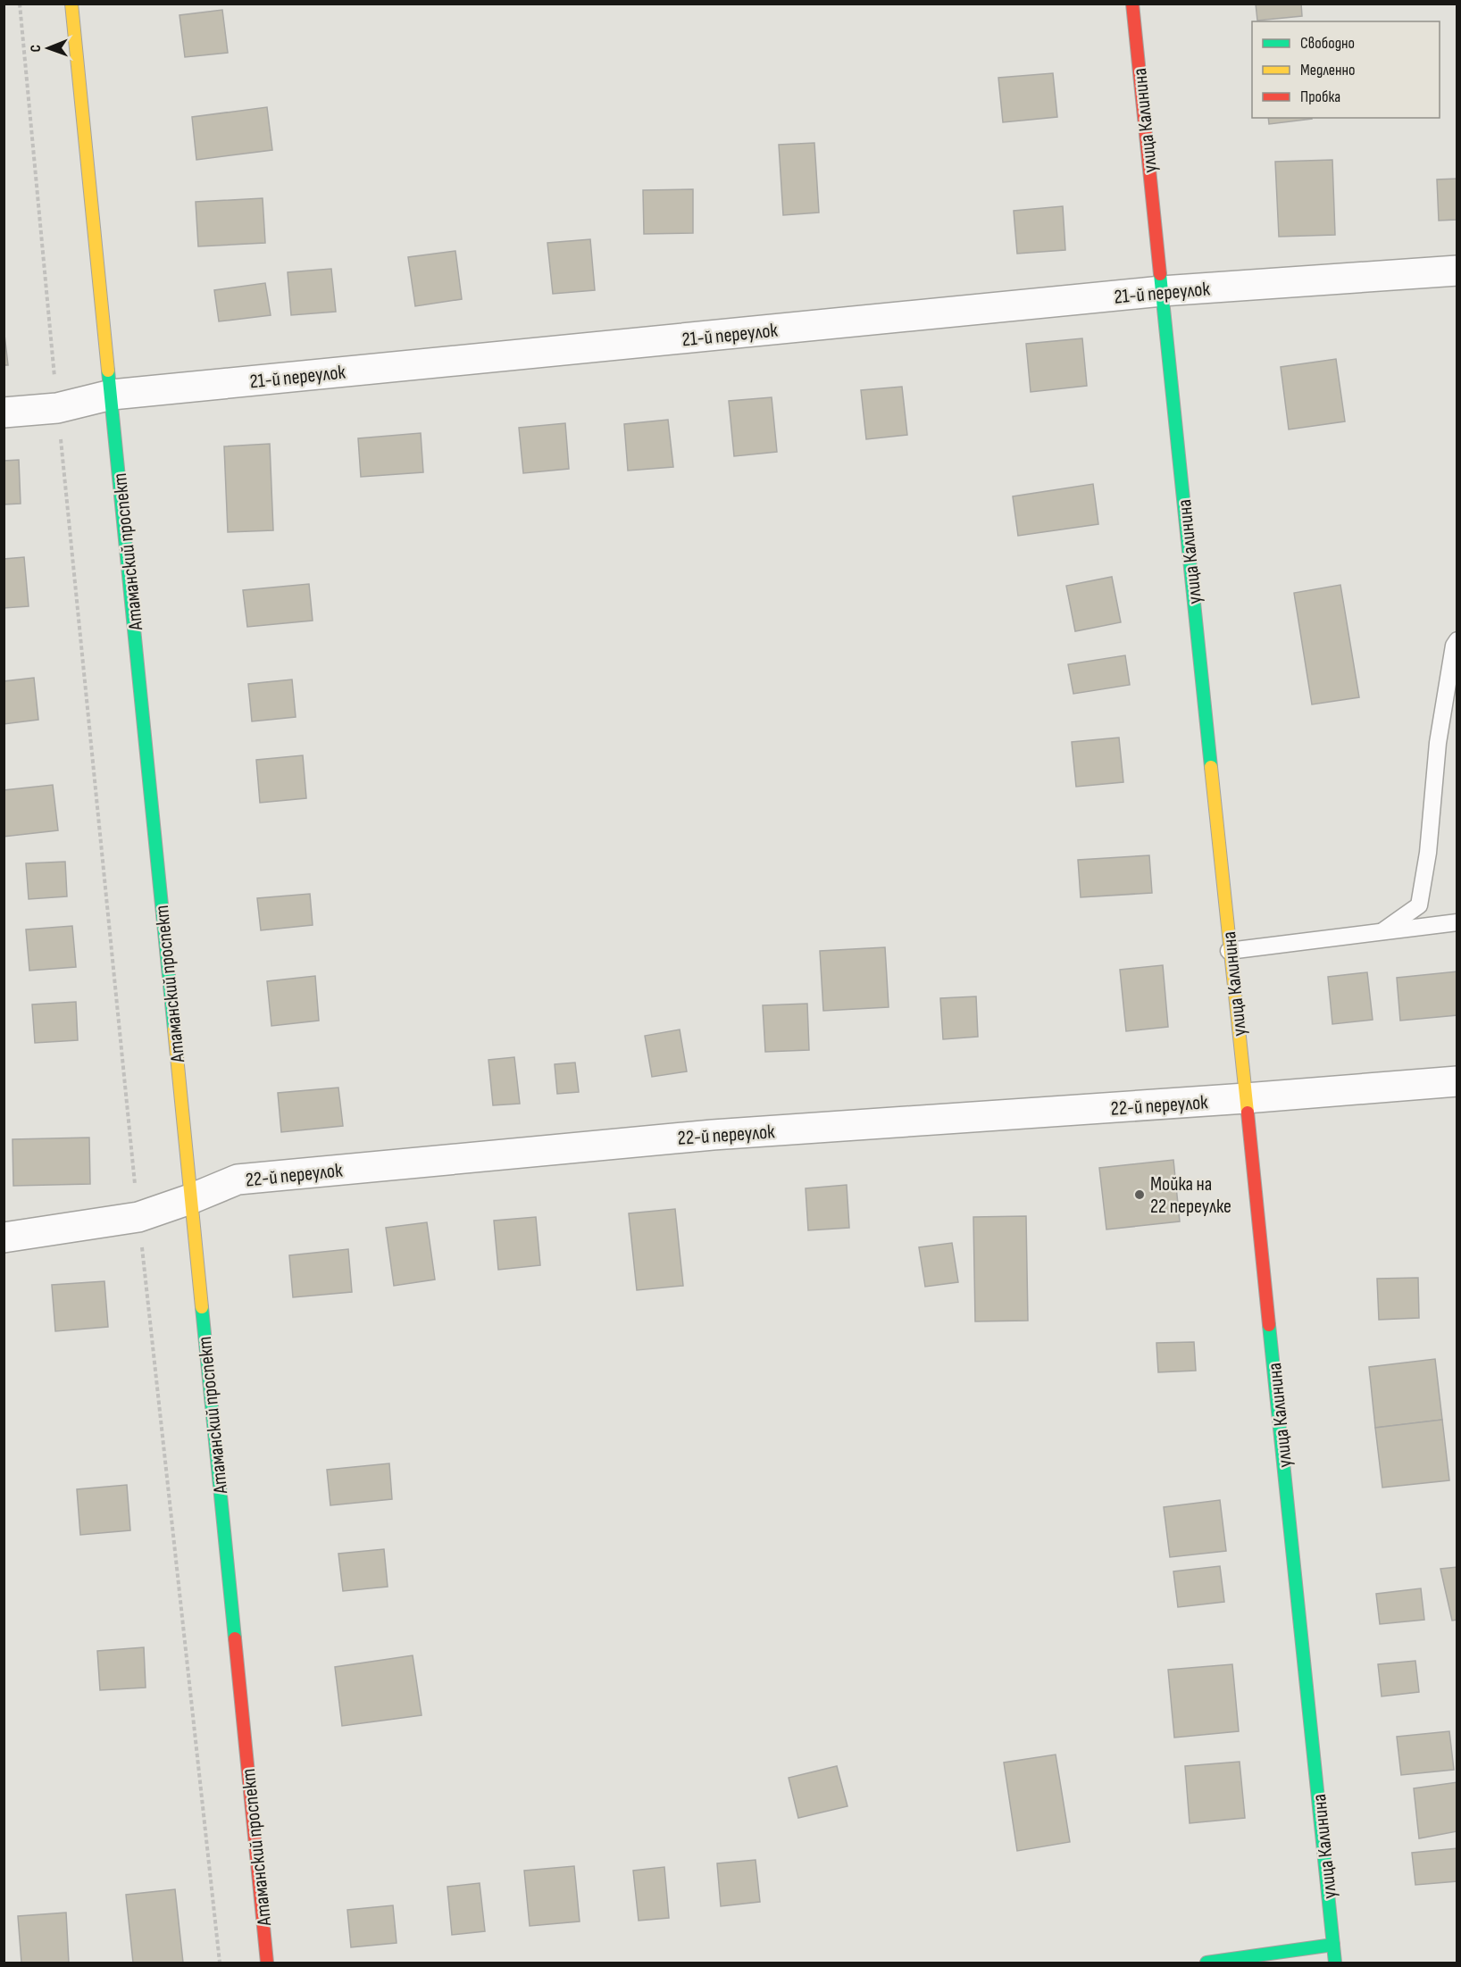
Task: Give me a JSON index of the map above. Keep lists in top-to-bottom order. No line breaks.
{"streets":{"street":["улица Калинина","21-й переулок","Атаманский проспект","22-й переулок"]},"crossings":[["улица Калинина","21-й переулок"],["улица Калинина","22-й переулок"],["21-й переулок","Атаманский проспект"],["Атаманский проспект","22-й переулок"]],"places":["Мойка на 22 переулке"],"legend":["Свободно","Медленно","Пробка"],"north":"left"}
